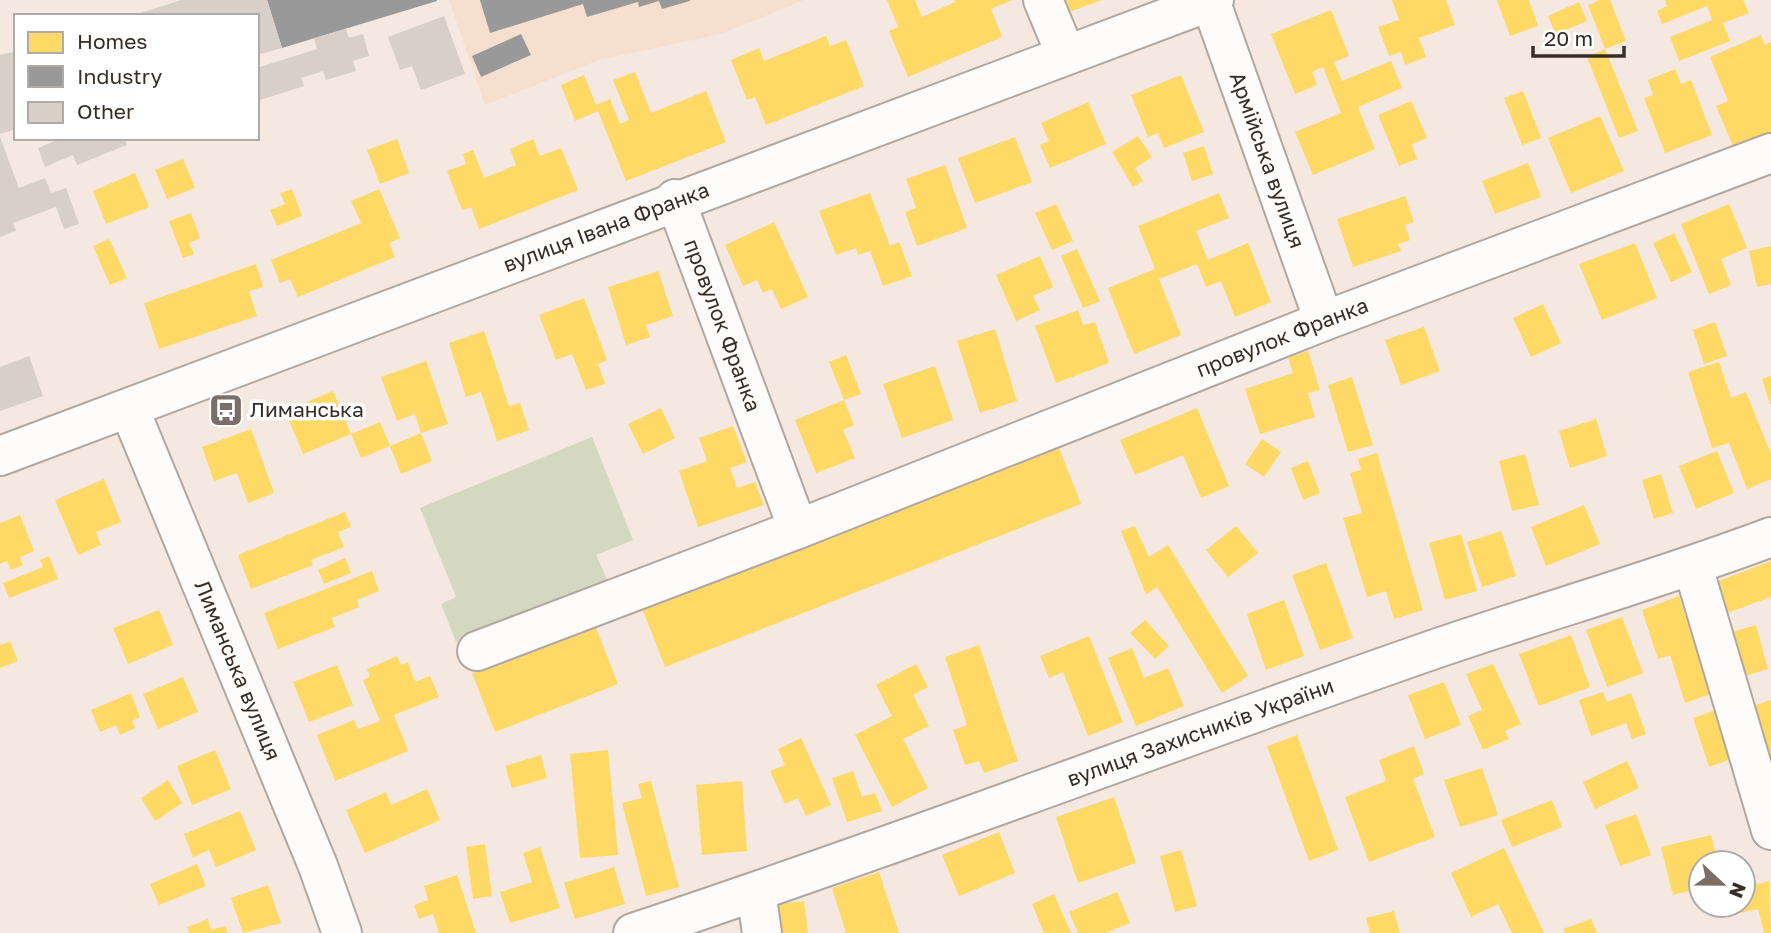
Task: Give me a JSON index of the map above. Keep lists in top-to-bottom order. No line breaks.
{"streets":{"street":["Армійська вулиця","вулиця Івана Франка","провулок Франка","Лиманська вулиця","вулиця Захисників України"]},"crossings":[["Армійська вулиця","вулиця Івана Франка"],["Армійська вулиця","провулок Франка"],["вулиця Івана Франка","провулок Франка"],["вулиця Івана Франка","Лиманська вулиця"]],"places":{"bus stop":["Лиманська"]},"legend":["Homes","Industry","Other"],"scale_bar":"20 m","north":"right"}
